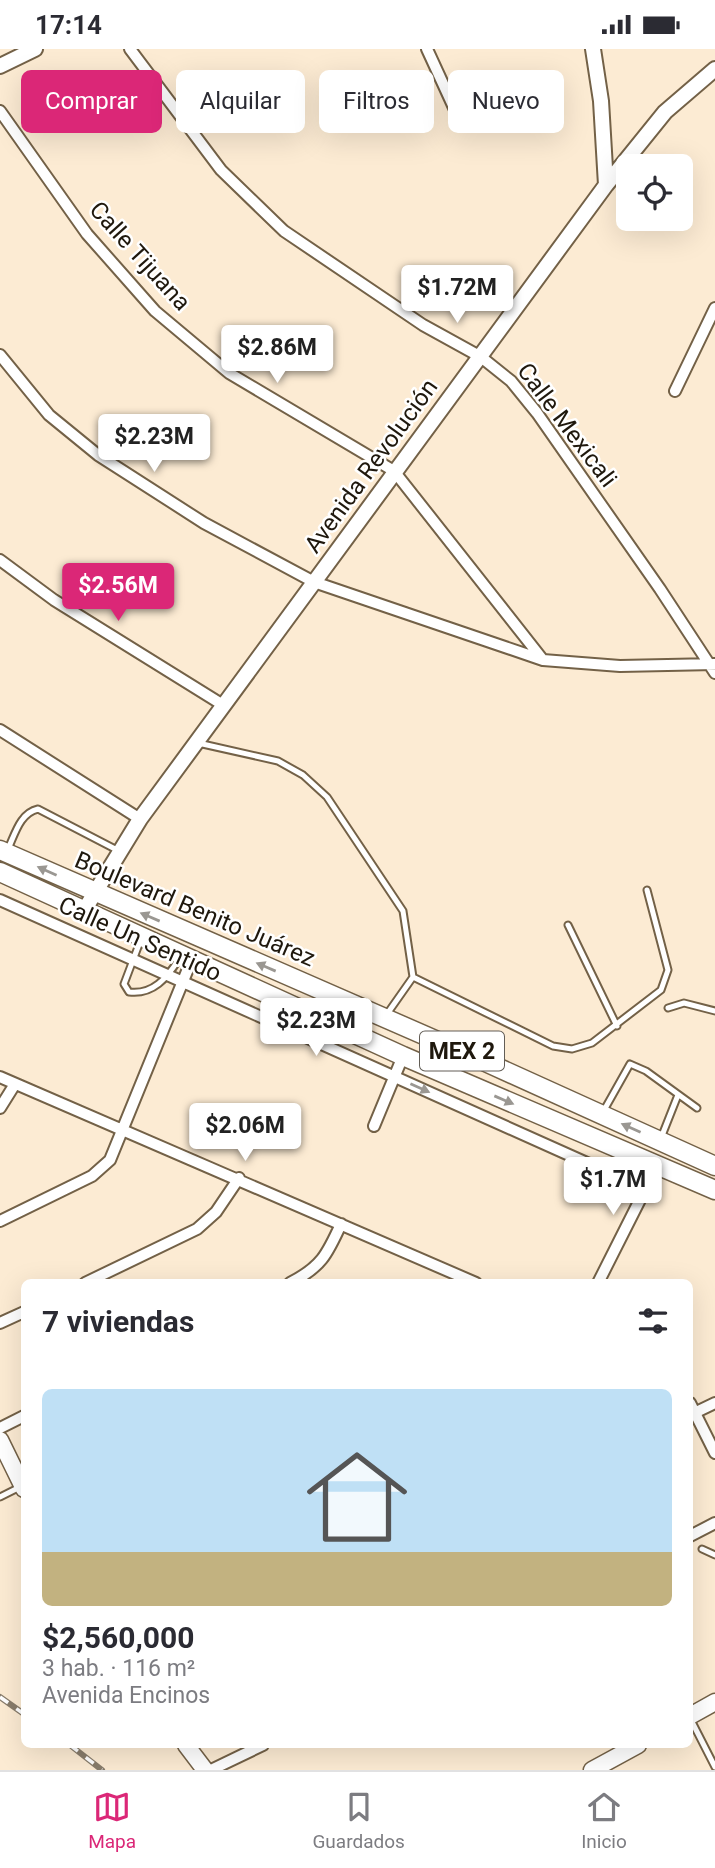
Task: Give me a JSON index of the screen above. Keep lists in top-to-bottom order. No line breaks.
{"streets":{"main road":["Boulevard Benito Juárez","MEX 2"],"street":["Calle Tijuana","Calle Mexicali","Avenida Revolución","Calle Un Sentido"]},"crossings":[["Calle Tijuana","Avenida Revolución"],["Calle Mexicali","Avenida Revolución"],["Avenida Revolución","Boulevard Benito Juárez"]],"one_way":["Calle Un Sentido"],"page":{"status":"17:14","chip":["Comprar","Alquilar","Filtros","Nuevo"],"price":["$1.72M","$2.86M","$2.23M","$2.56M","$2.23M","$2.06M","$1.7M"],"heading":"7 viviendas","list":[{"name":"$2,560,000","note":"3 hab. · 116 m² · Avenida Encinos"}],"tabs":["Mapa","Guardados","Inicio"]}}
